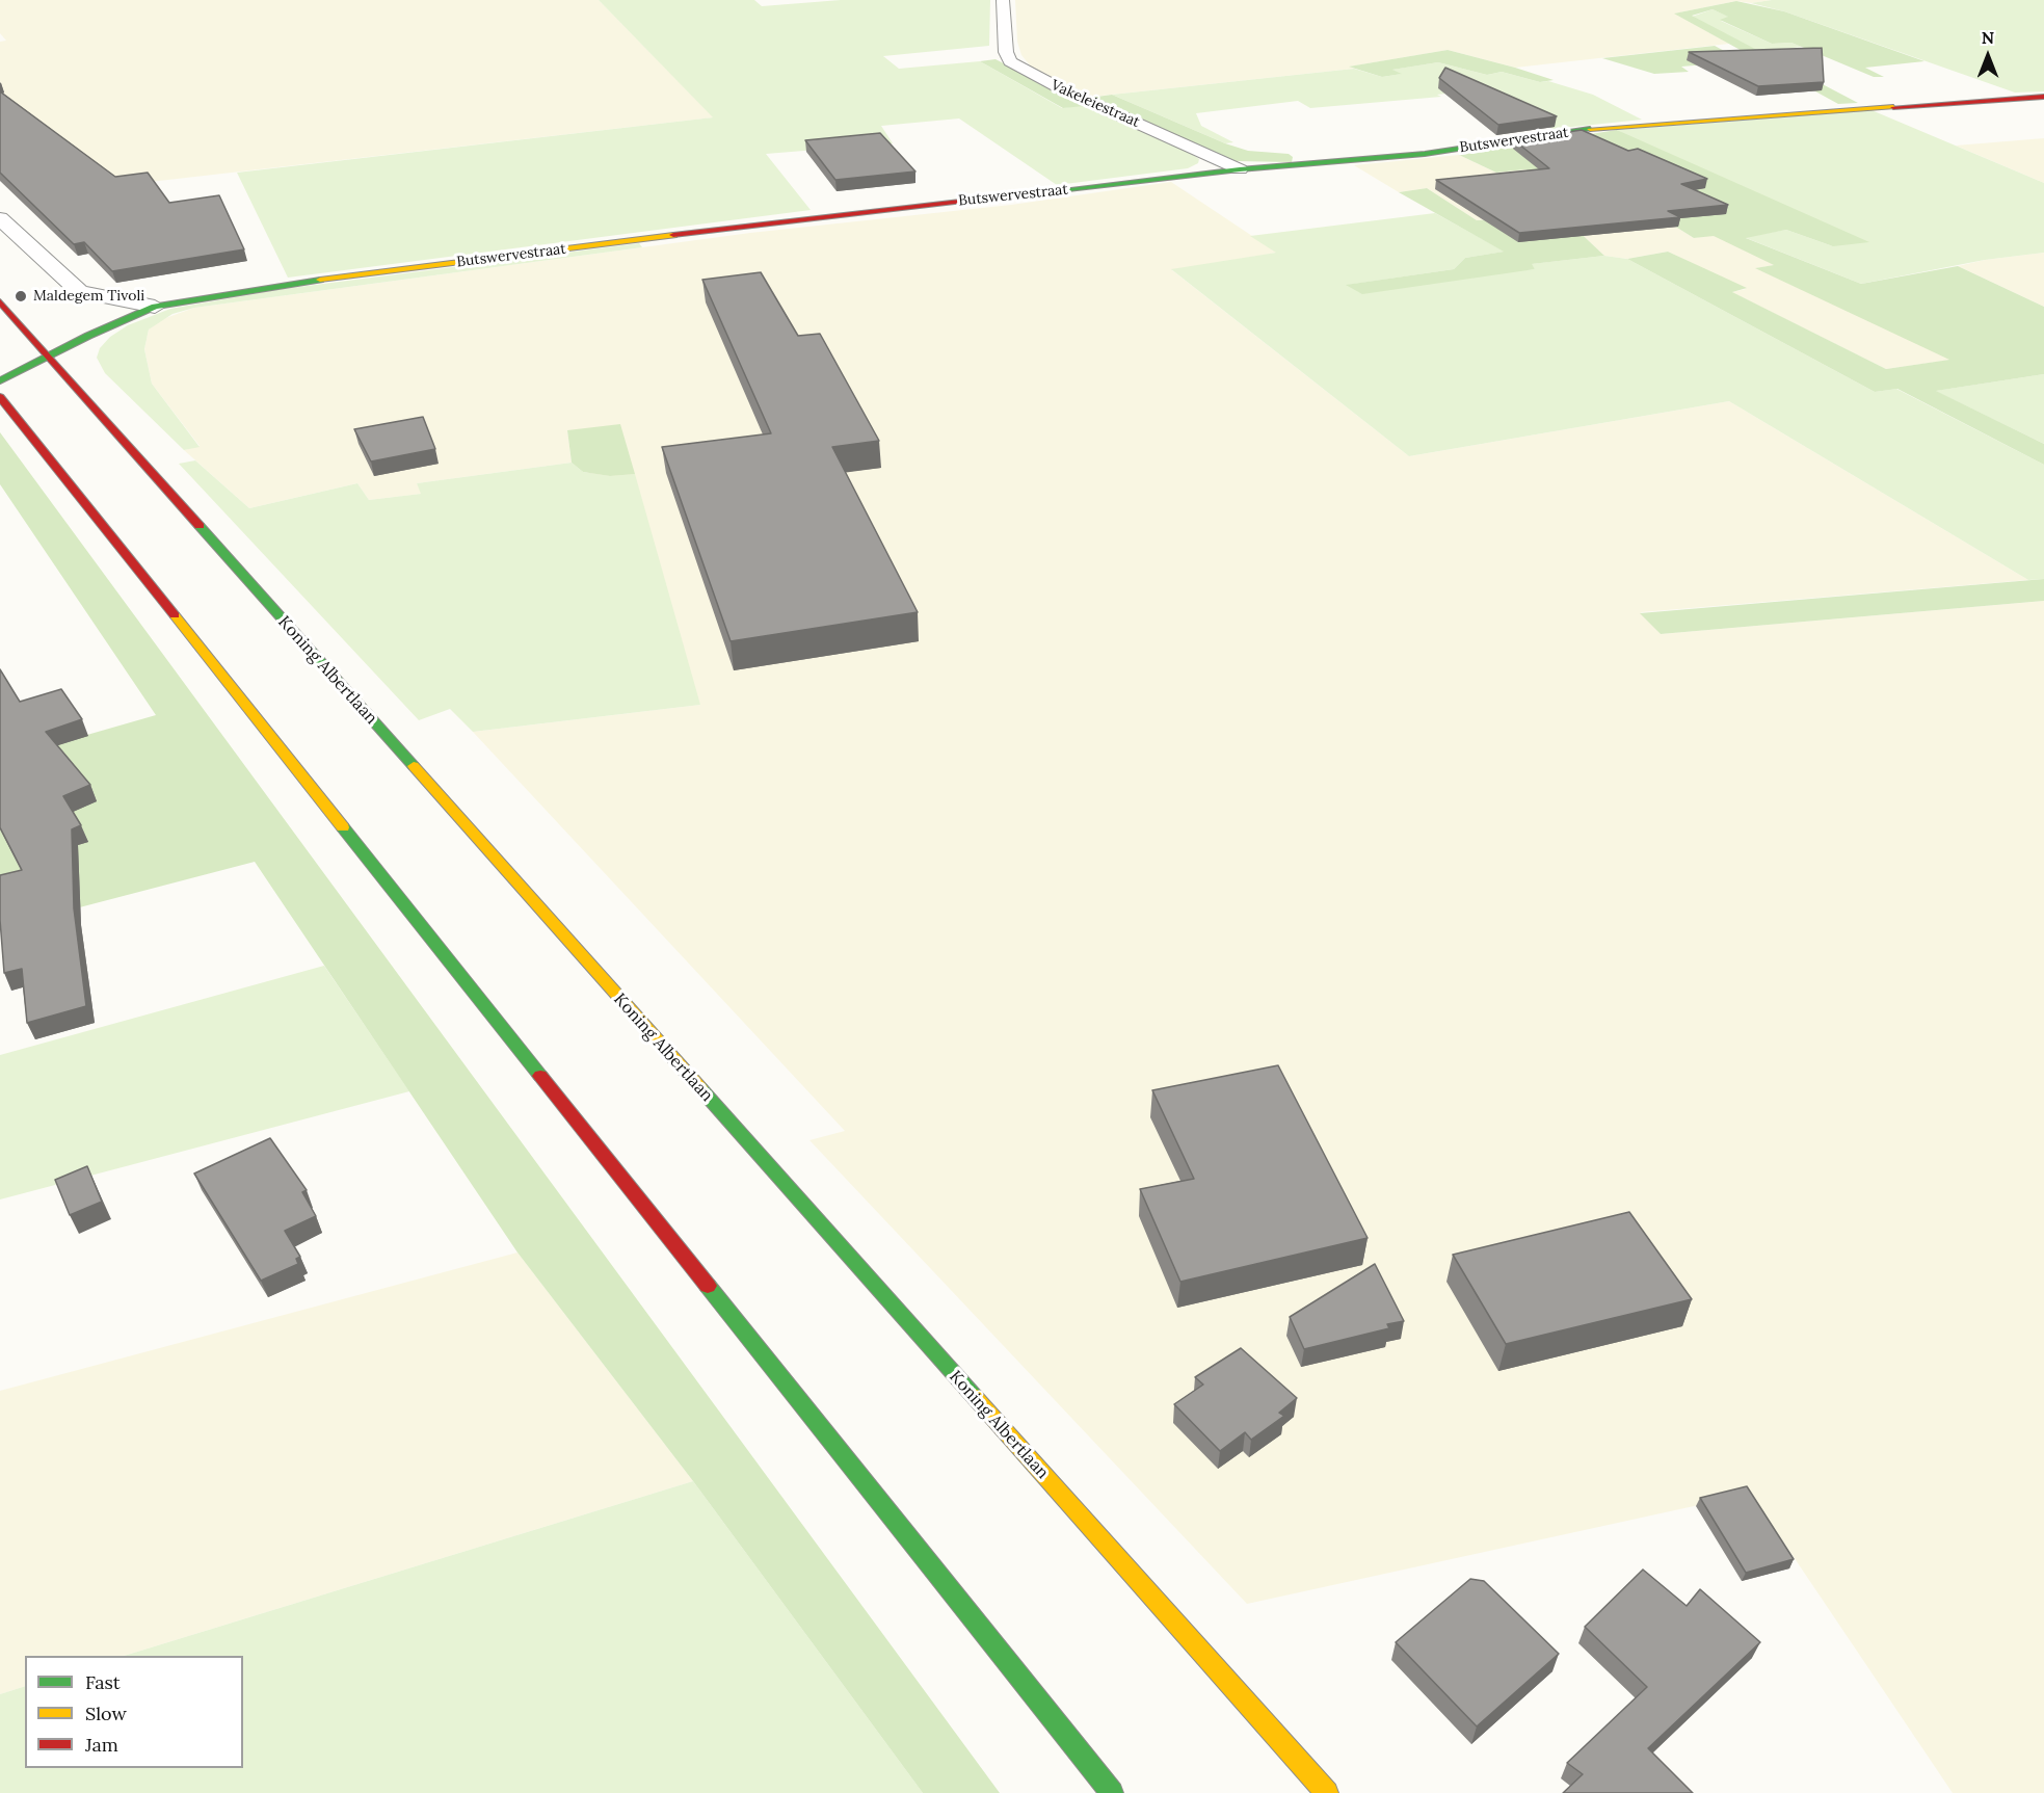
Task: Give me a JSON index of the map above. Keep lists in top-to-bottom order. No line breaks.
{"streets":{"main road":["Butswervestraat","Koning Albertlaan"],"street":["Vakeleiestraat"]},"crossings":[["Vakeleiestraat","Butswervestraat"],["Butswervestraat","Koning Albertlaan"]],"places":["Maldegem Tivoli"],"legend":["Fast","Slow","Jam"],"north":"top"}
